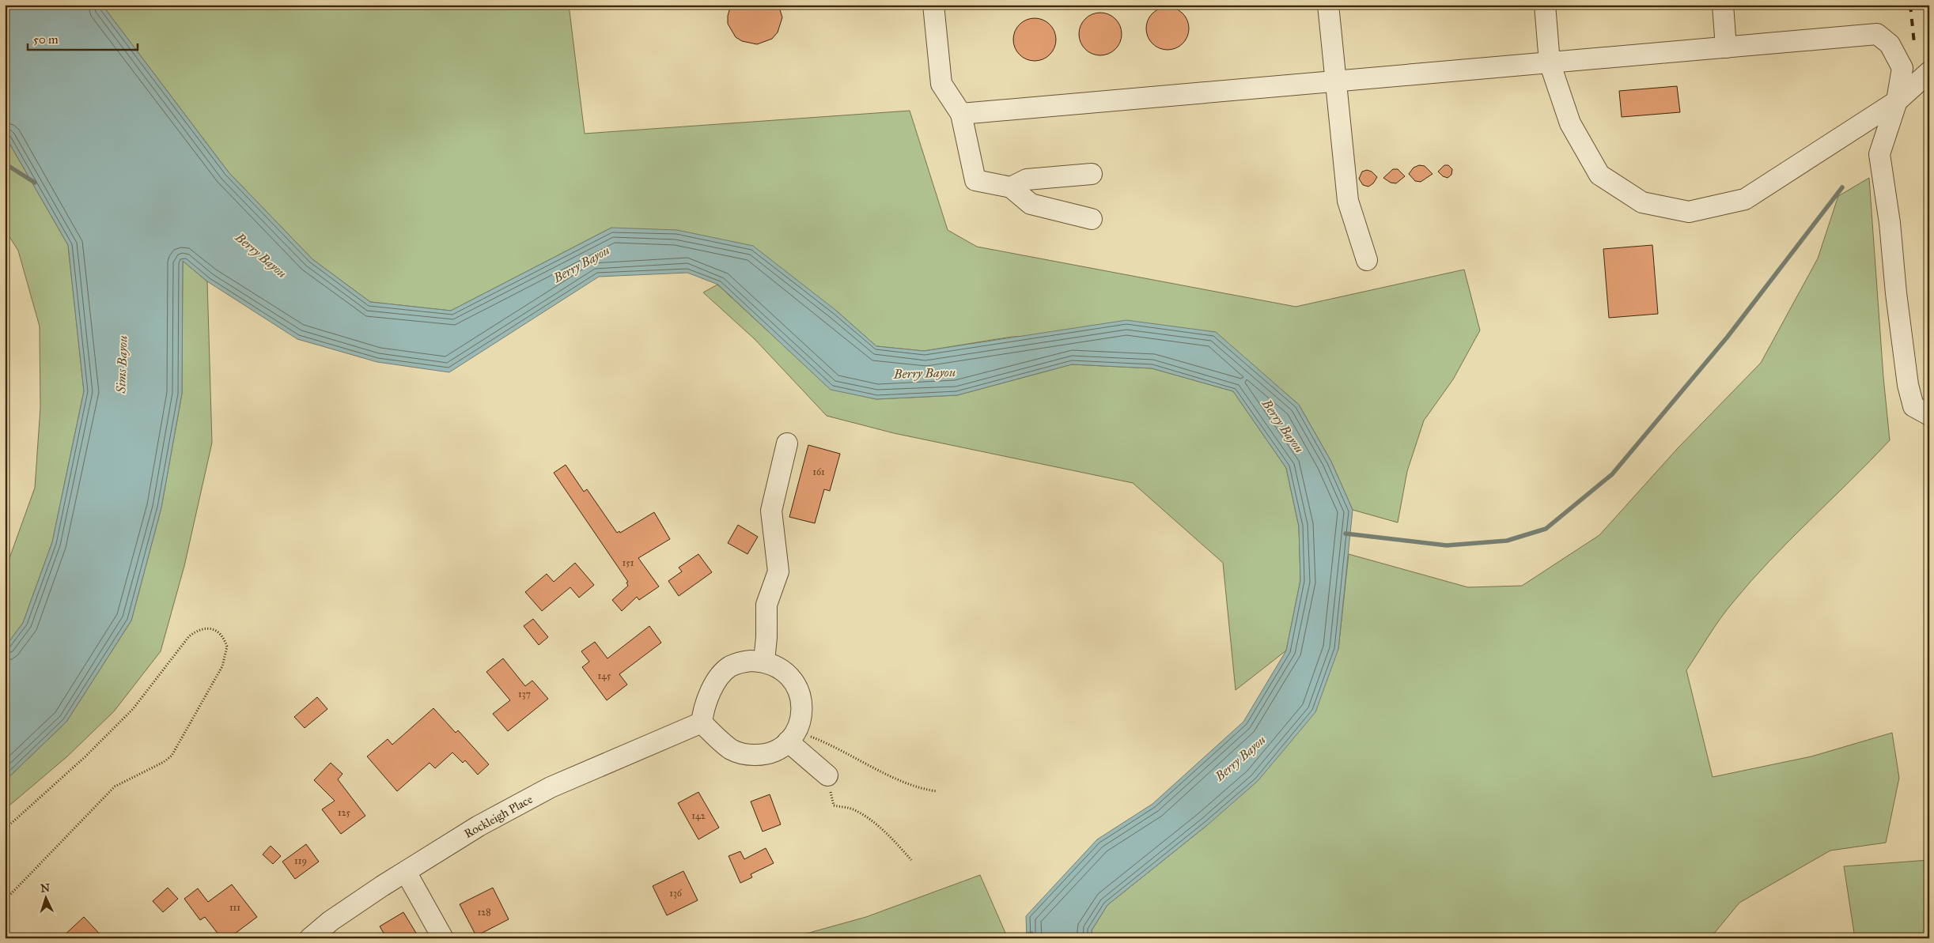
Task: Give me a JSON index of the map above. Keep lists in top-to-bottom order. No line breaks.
{"streets":{"street":["Rockleigh Place"]},"water":["Berry Bayou","Sims Bayou"],"house_numbers":["161","151","145","137","125","142","119","136","111","128"],"scale_bar":"50 m","north":"top"}
